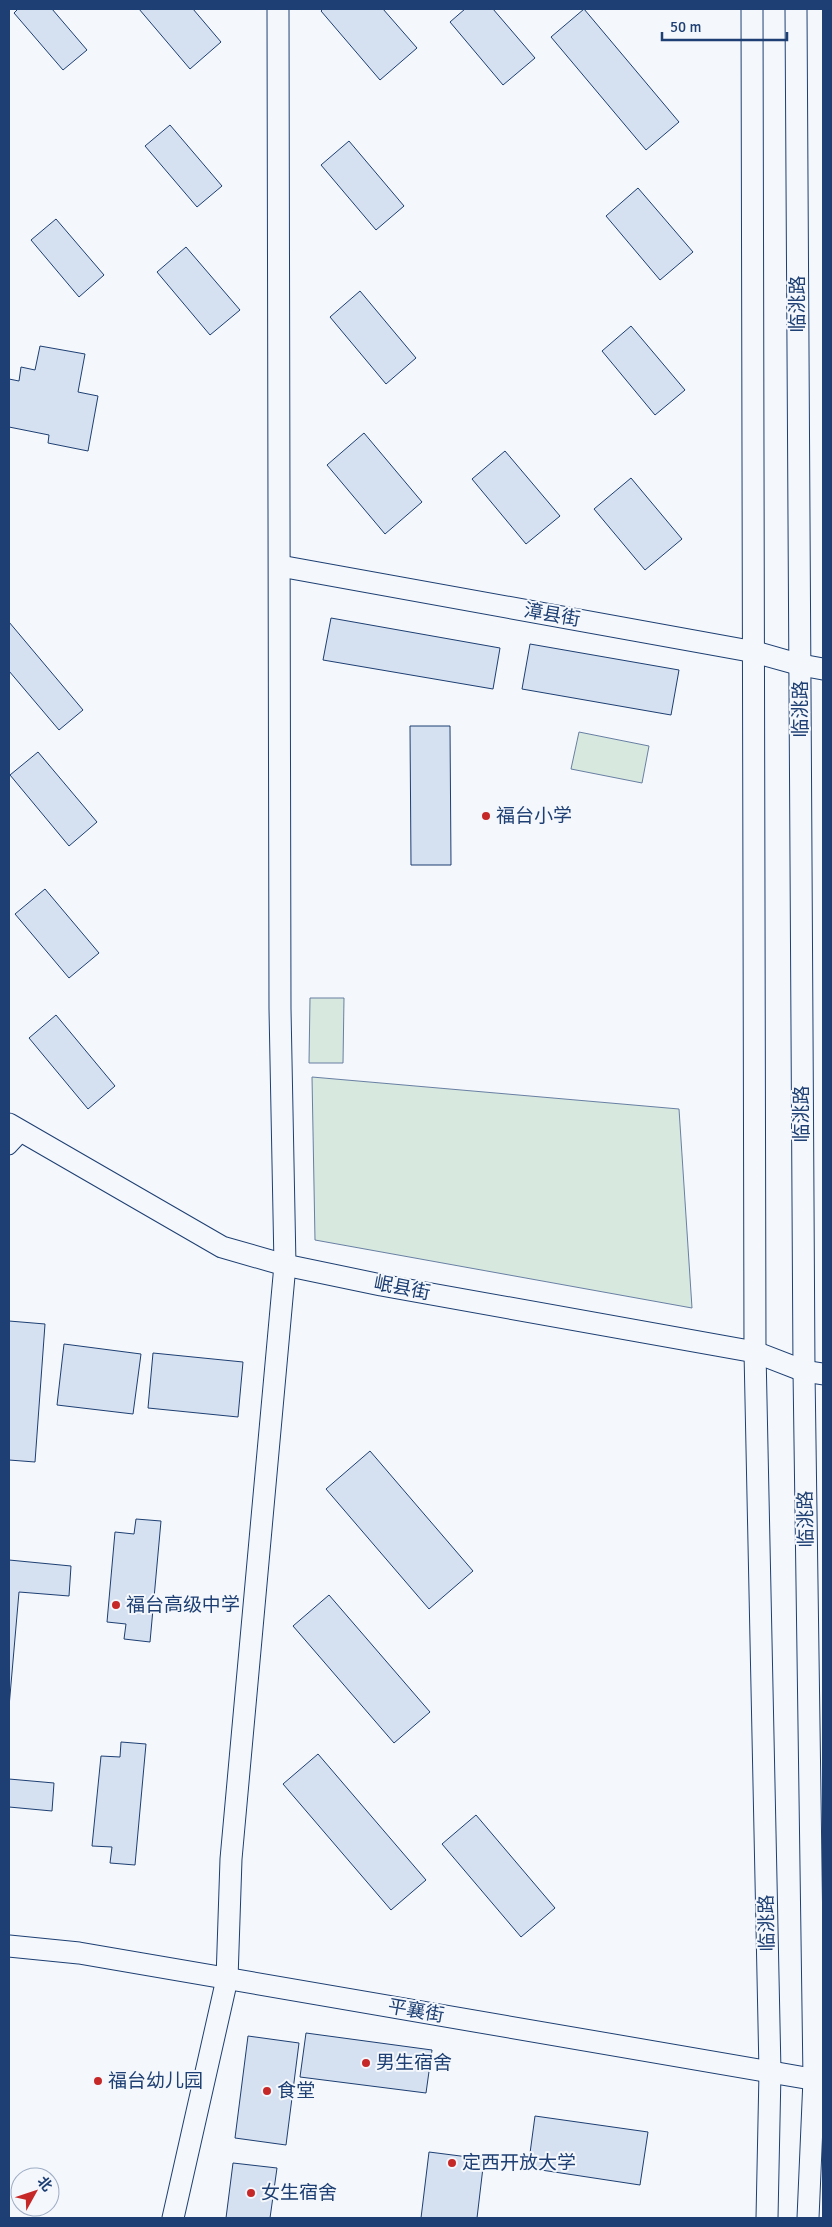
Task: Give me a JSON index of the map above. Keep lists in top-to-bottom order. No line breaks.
{"streets":{"street":["临洮路","漳县街","岷县街","平襄街"]},"crossings":[["临洮路","漳县街"],["临洮路","岷县街"],["临洮路","平襄街"]],"places":["福台小学","福台高级中学","男生宿舍","福台幼儿园","食堂","定西开放大学","女生宿舍"],"scale_bar":"50 m","north":"top right"}
